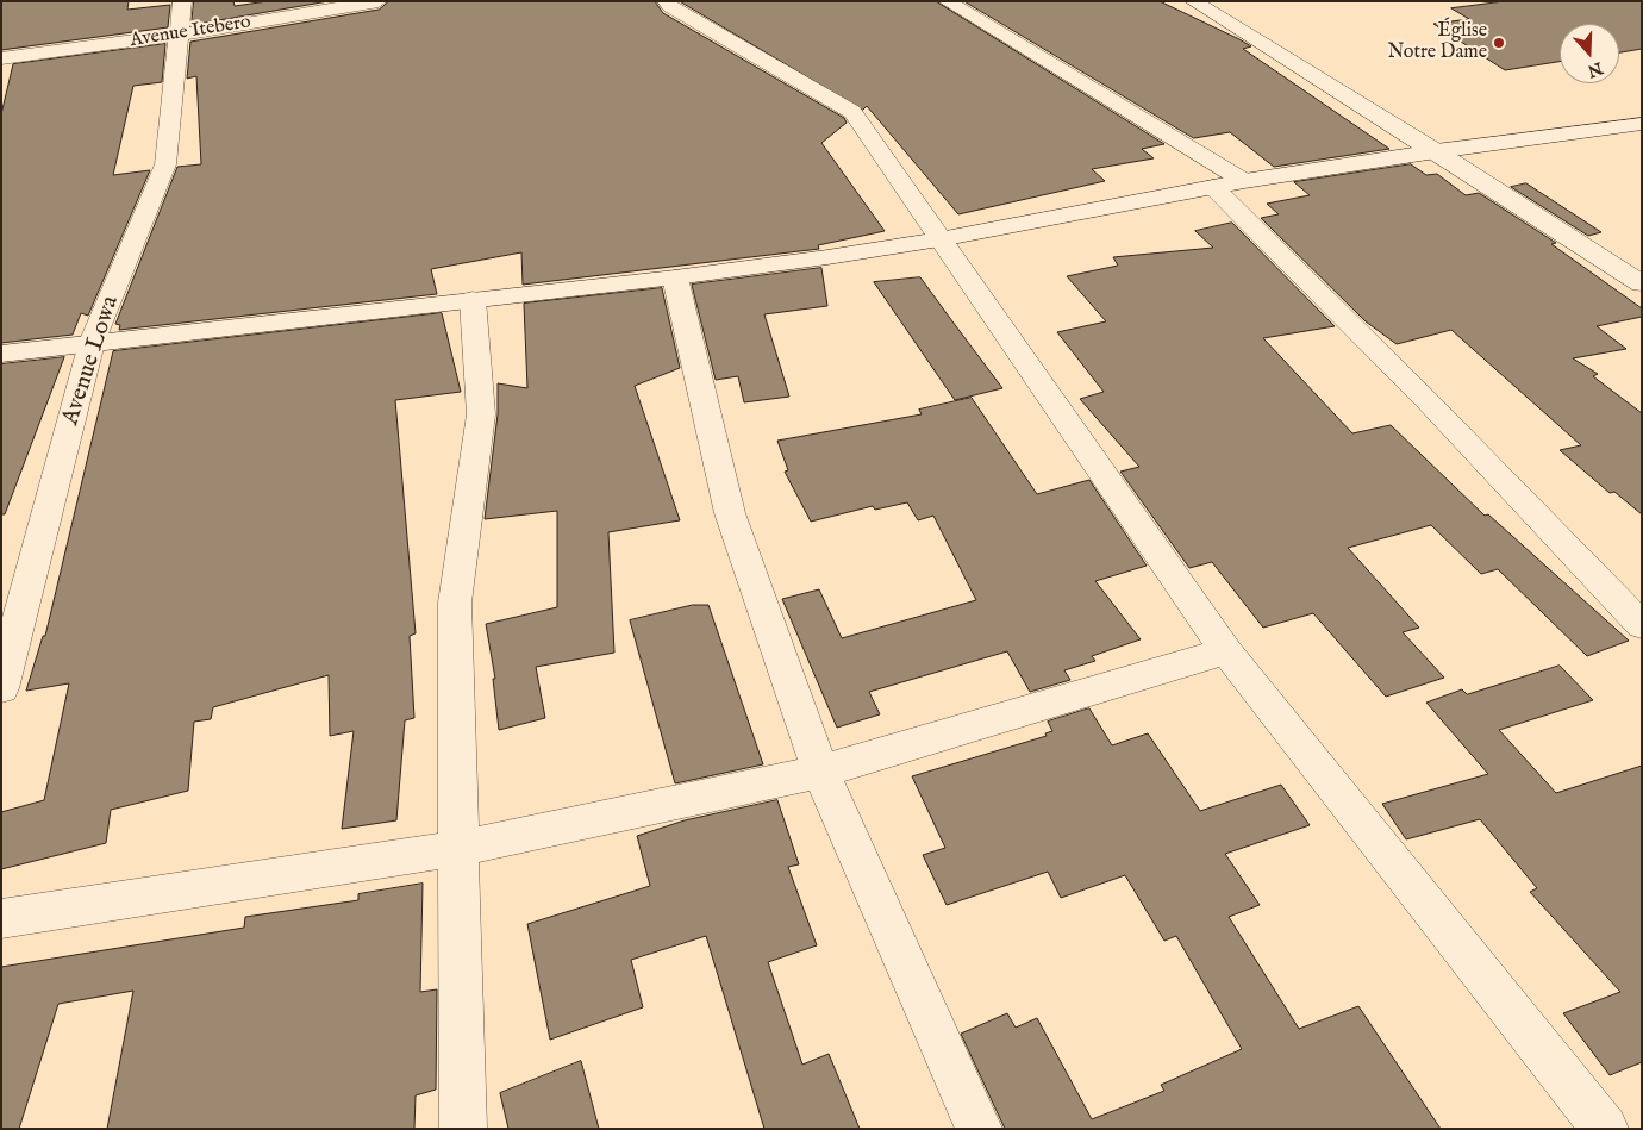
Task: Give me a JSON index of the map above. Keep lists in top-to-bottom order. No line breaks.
{"streets":{"street":["Avenue Itebero","Avenue Lowa"]},"crossings":[["Avenue Itebero","Avenue Lowa"]],"places":["Église Notre Dame"],"north":"bottom"}
